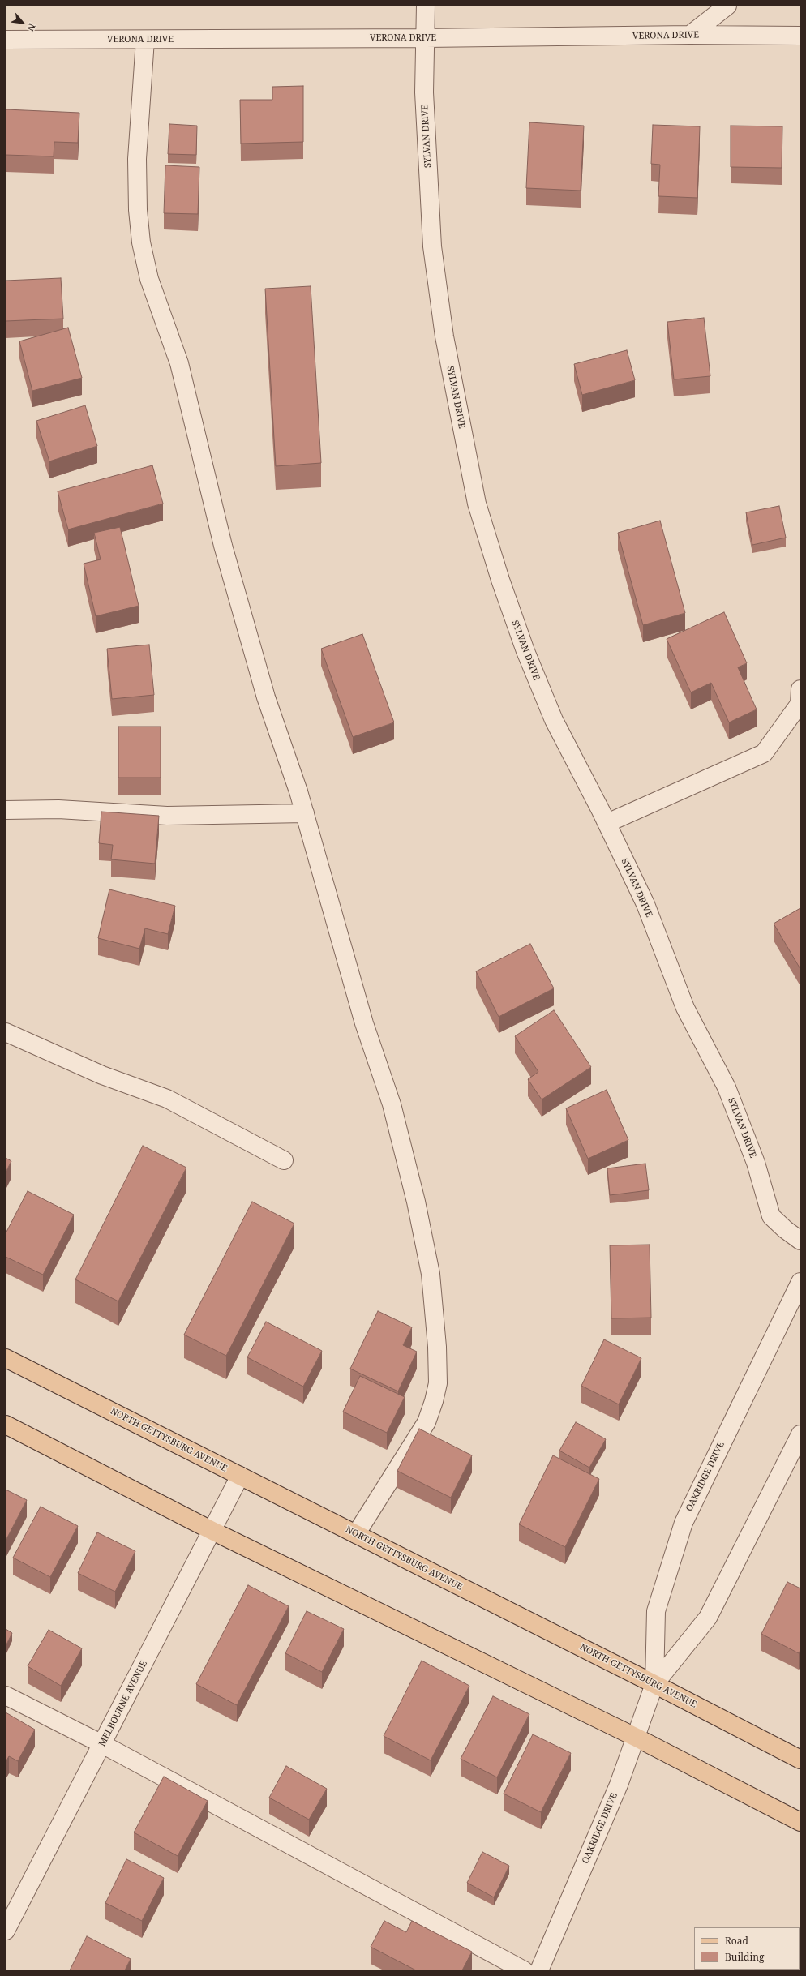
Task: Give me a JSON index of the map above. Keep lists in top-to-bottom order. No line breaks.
{"streets":{"main road":["NORTH GETTYSBURG AVENUE"],"street":["VERONA DRIVE","SYLVAN DRIVE","OAKRIDGE DRIVE","MELBOURNE AVENUE"]},"crossings":[["VERONA DRIVE","SYLVAN DRIVE"],["NORTH GETTYSBURG AVENUE","OAKRIDGE DRIVE"],["NORTH GETTYSBURG AVENUE","MELBOURNE AVENUE"]],"legend":["Road","Building"],"north":"bottom right"}
